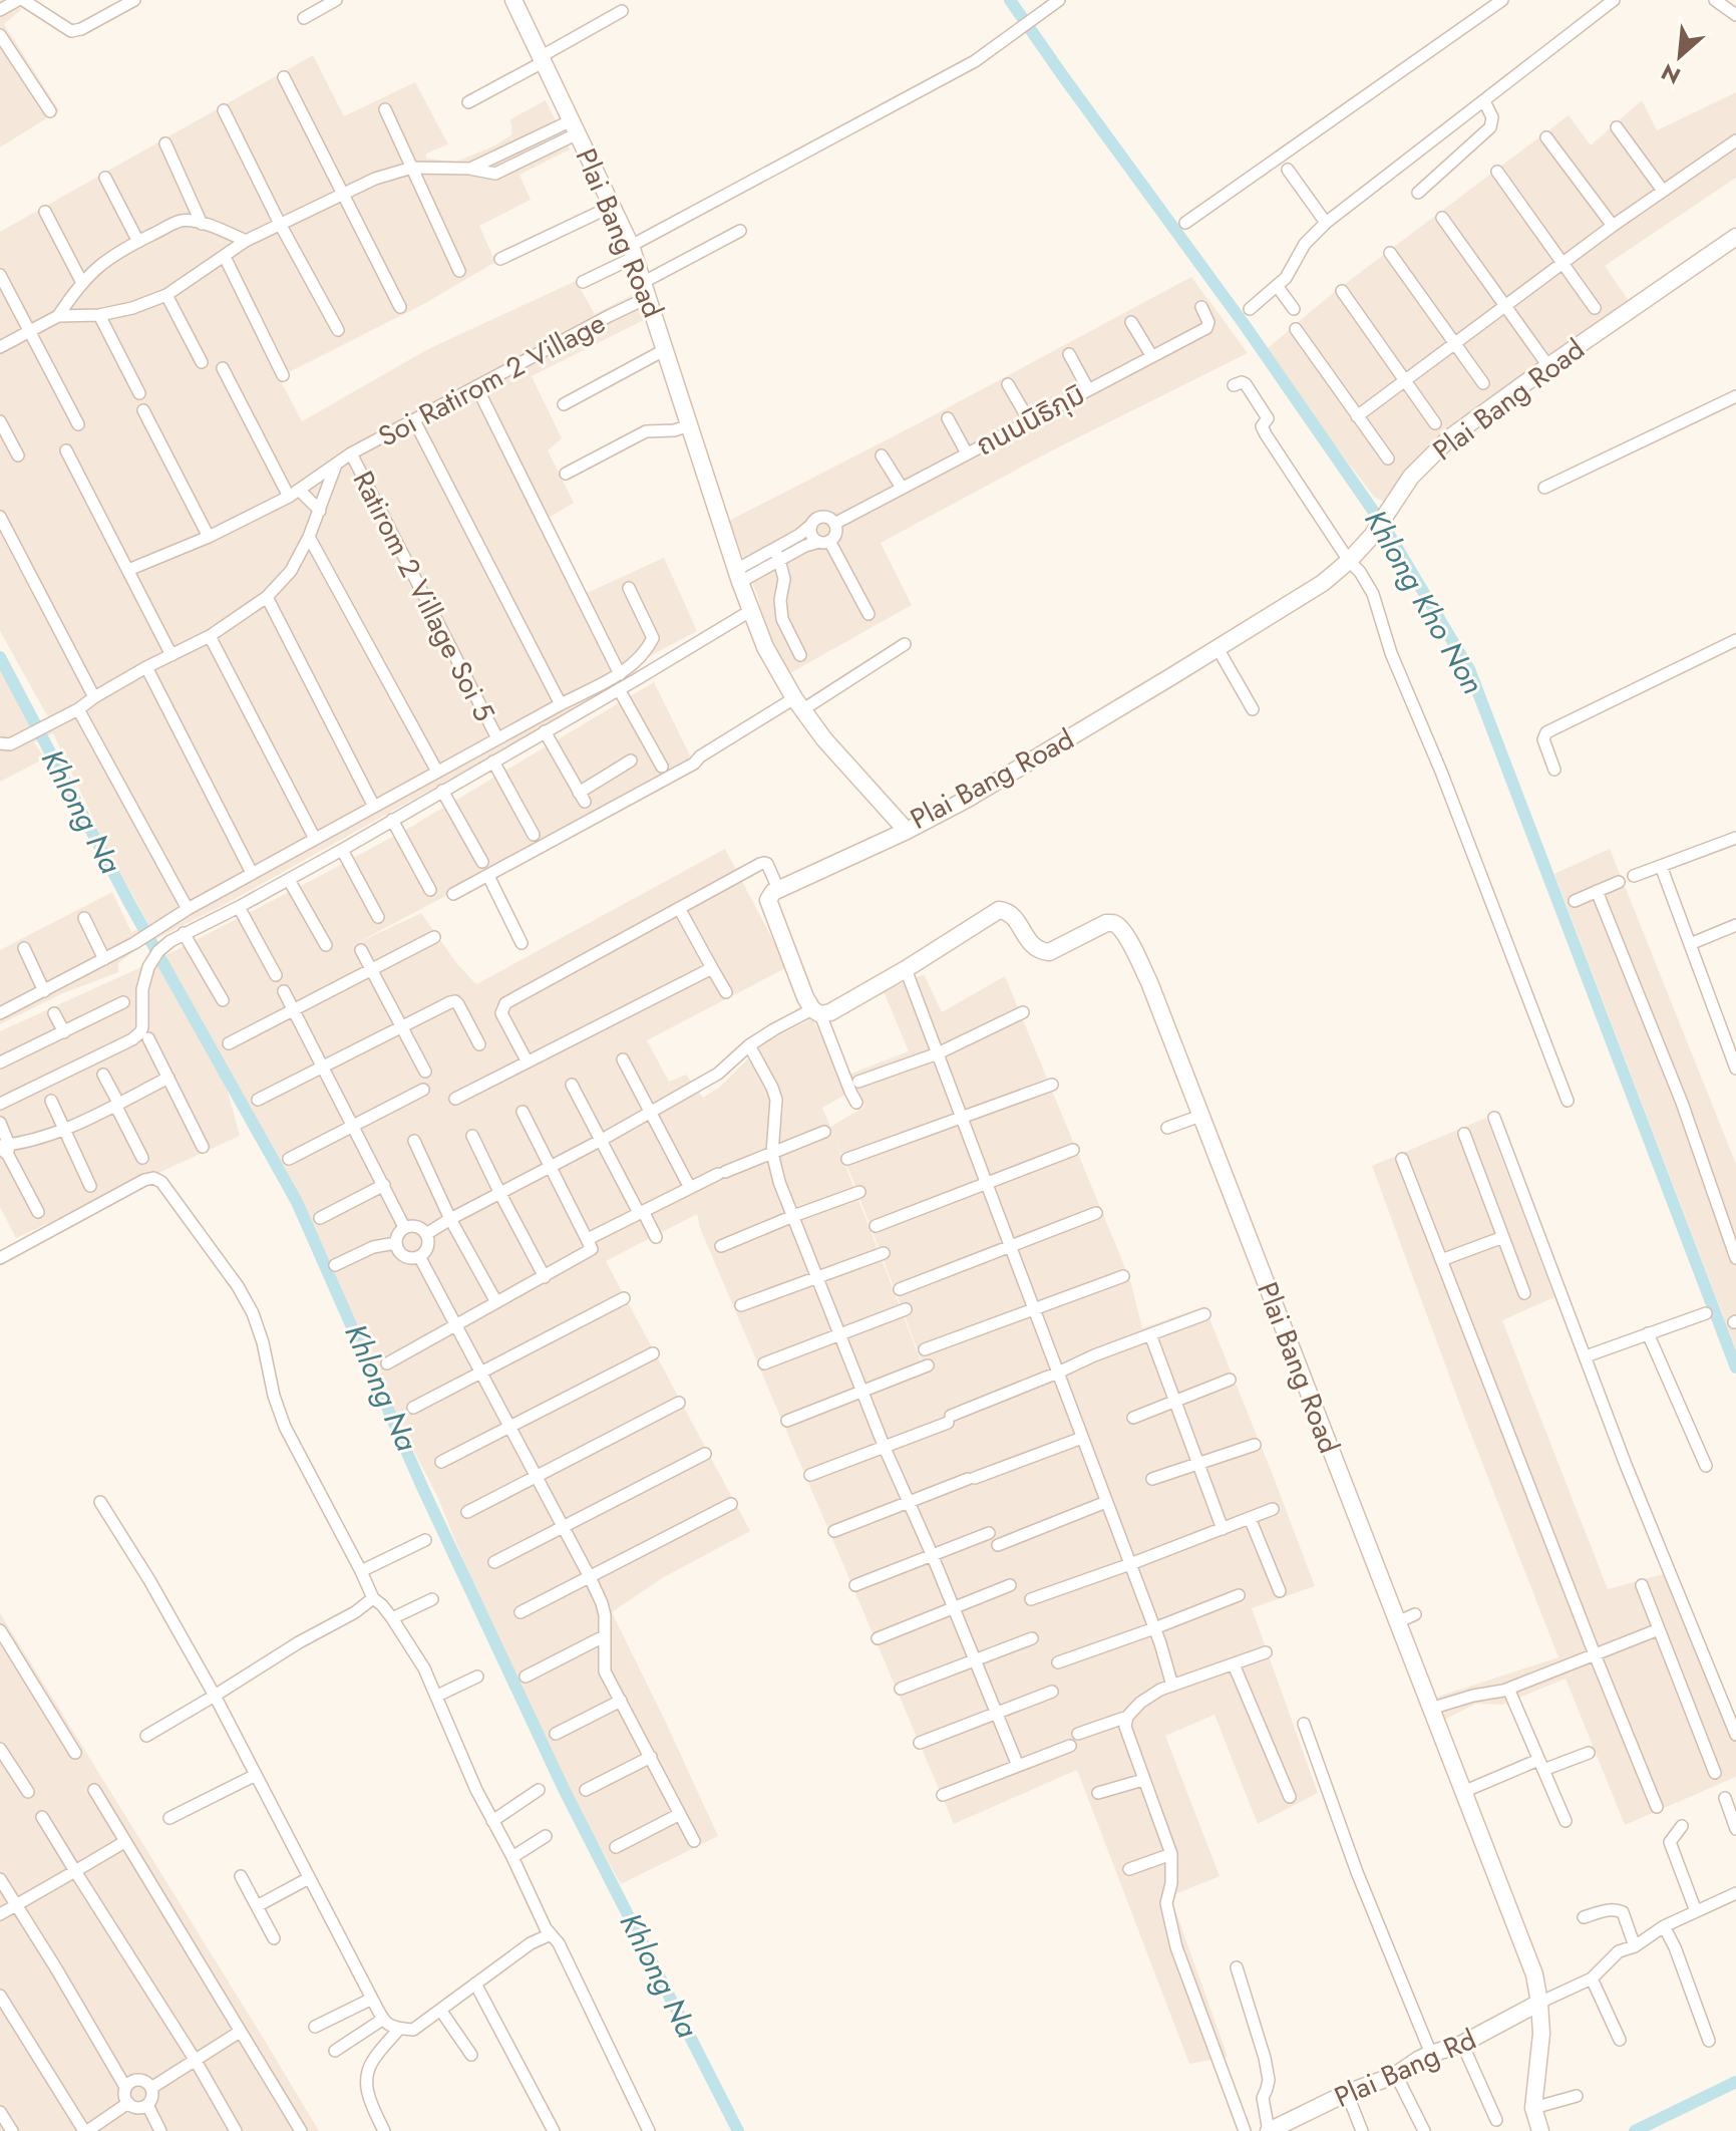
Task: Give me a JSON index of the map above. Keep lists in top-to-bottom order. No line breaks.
{"streets":{"street":["Plai Bang Road","Soi Ratirom 2 Village","ถนนนิธิภุมิ","Ratirom 2 Village Soi 5","Plai Bang Rd"]},"crossings":[["Plai Bang Road","Soi Ratirom 2 Village"],["Plai Bang Road","Plai Bang Rd"],["Soi Ratirom 2 Village","Ratirom 2 Village Soi 5"]],"water":["Khlong Kho Non","Khlong Na"],"north":"bottom left"}
